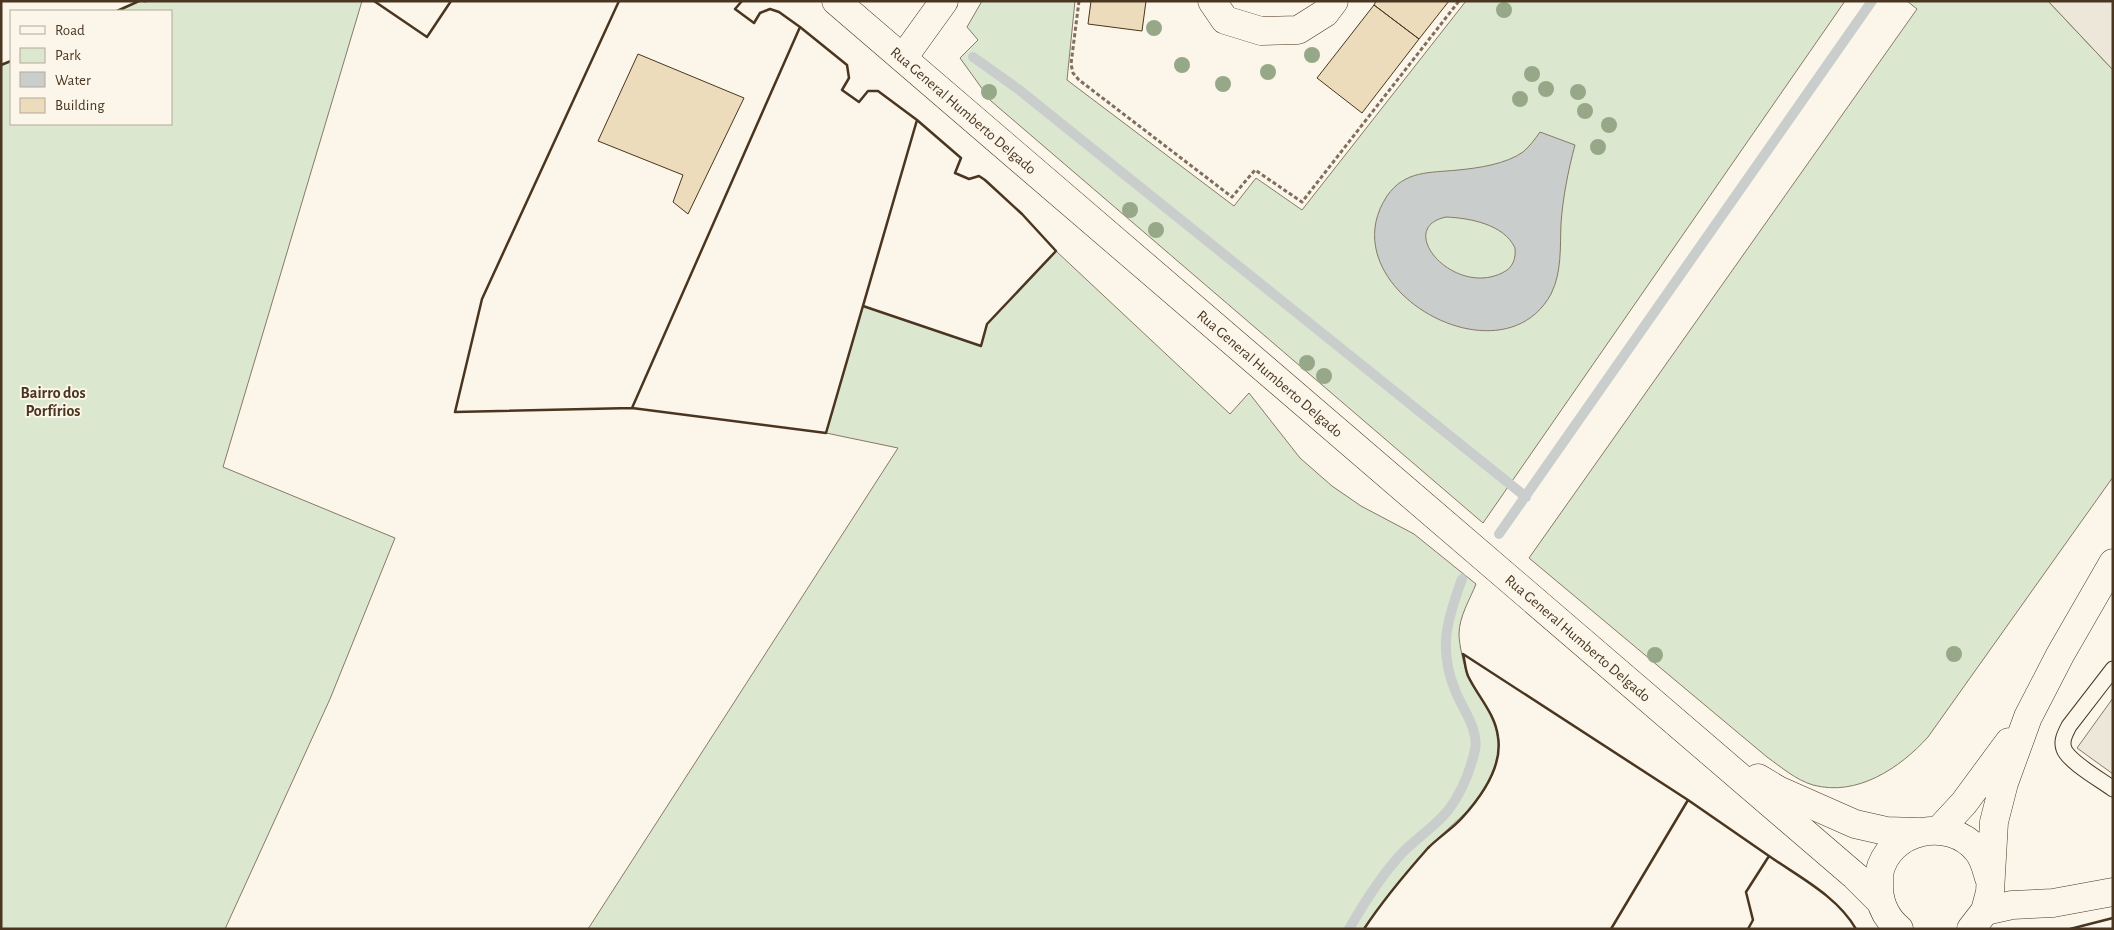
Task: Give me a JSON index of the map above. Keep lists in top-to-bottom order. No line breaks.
{"streets":{"main road":["Rua General Humberto Delgado"]},"districts":["Bairro dos Porfírios"],"legend":["Road","Park","Water","Building"]}
